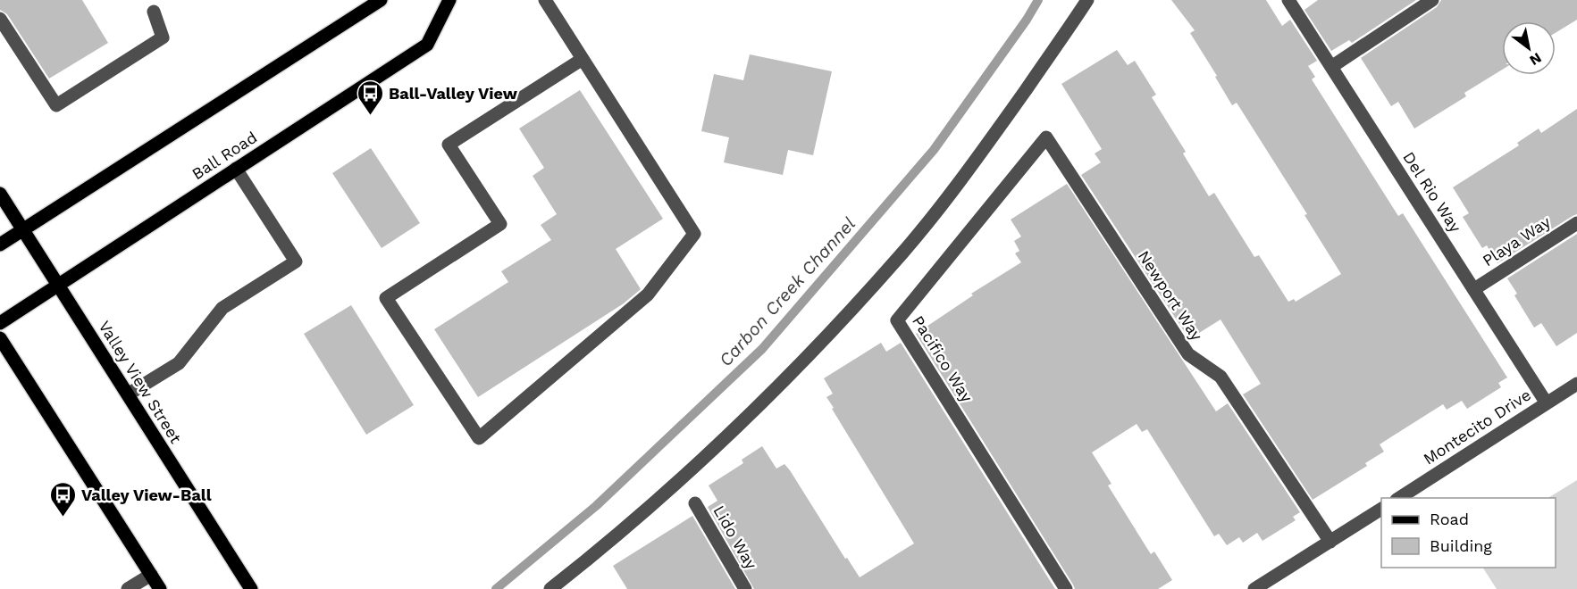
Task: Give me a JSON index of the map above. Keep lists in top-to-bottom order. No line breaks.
{"streets":{"main road":["Ball Road","Valley View Street"],"street":["Del Rio Way","Playa Way","Newport Way","Pacifico Way","Montecito Drive","Lido Way"]},"crossings":[["Ball Road","Valley View Street"],["Del Rio Way","Playa Way"],["Del Rio Way","Montecito Drive"],["Newport Way","Pacifico Way"]],"water":["Carbon Creek Channel"],"places":{"bus stop":["Ball-Valley View","Valley View-Ball"]},"legend":["Road","Building"],"north":"bottom right"}
